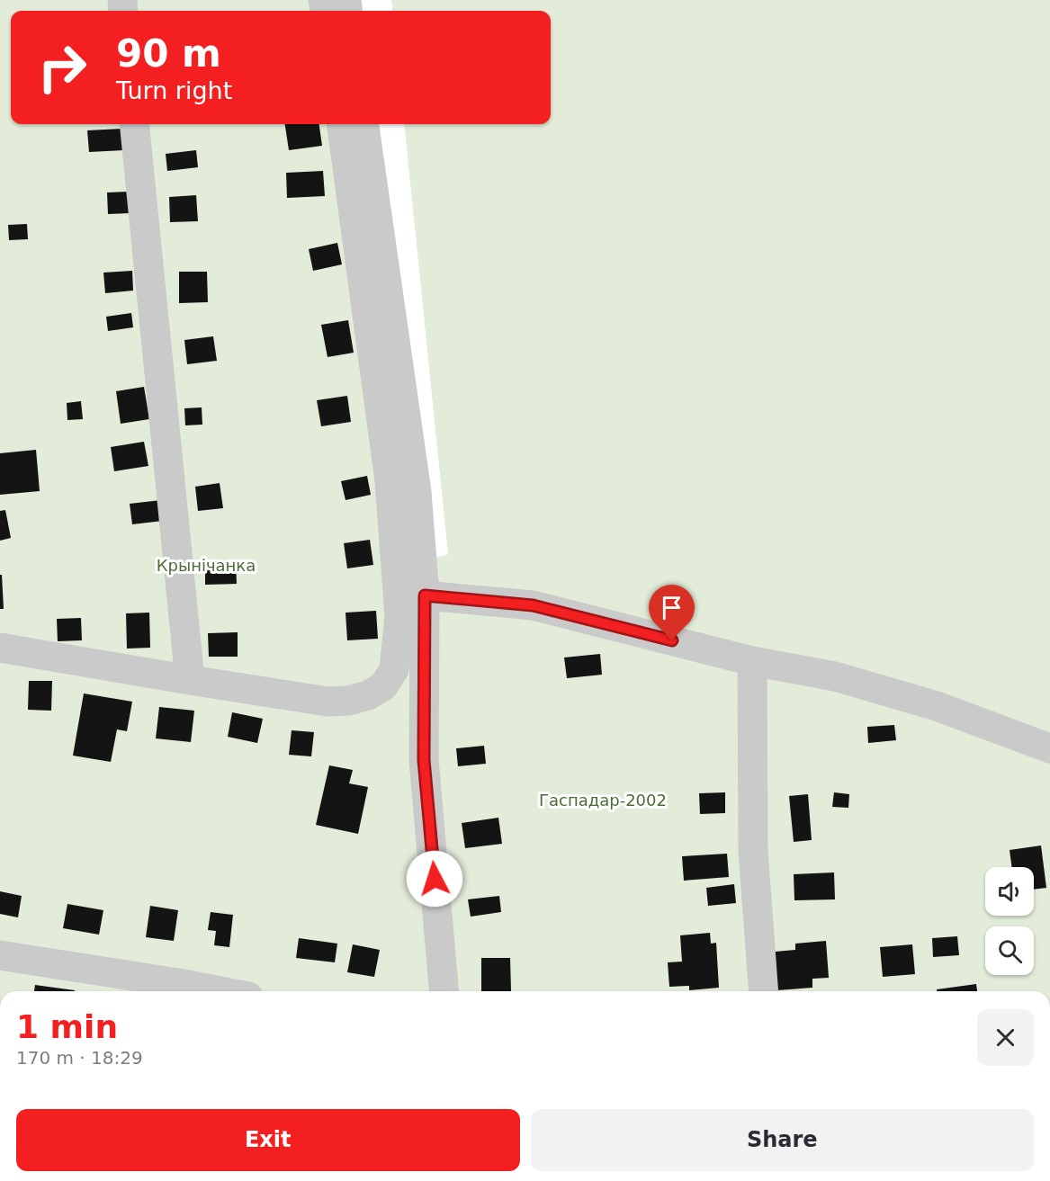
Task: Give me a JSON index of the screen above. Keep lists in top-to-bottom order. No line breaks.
{"parks":["Крынічанка","Гаспадар-2002"],"page":{"turn":["90 m","Turn right"],"heading":["1 min","170 m · 18:29"],"buttons":["Exit","Share"]}}
